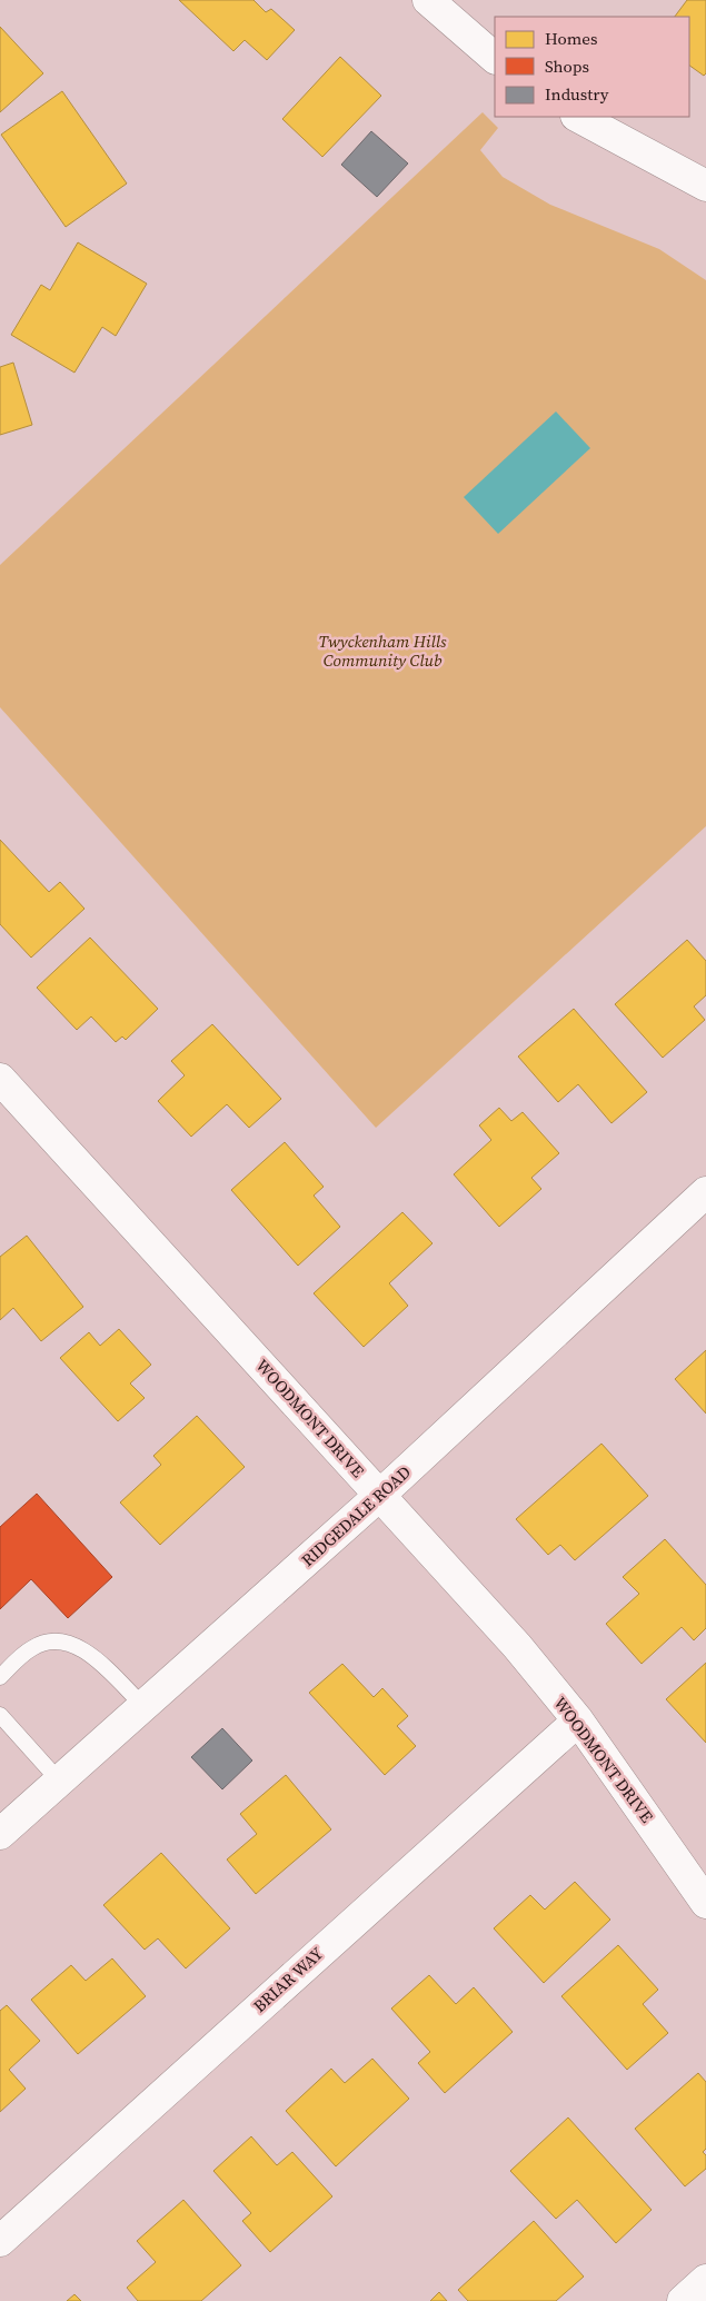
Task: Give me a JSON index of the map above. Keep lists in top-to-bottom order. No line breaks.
{"streets":{"street":["WOODMONT DRIVE","RIDGEDALE ROAD","BRIAR WAY"]},"crossings":[["WOODMONT DRIVE","RIDGEDALE ROAD"],["WOODMONT DRIVE","BRIAR WAY"]],"parks":["Twyckenham Hills Community Club"],"legend":["Homes","Shops","Industry"]}
